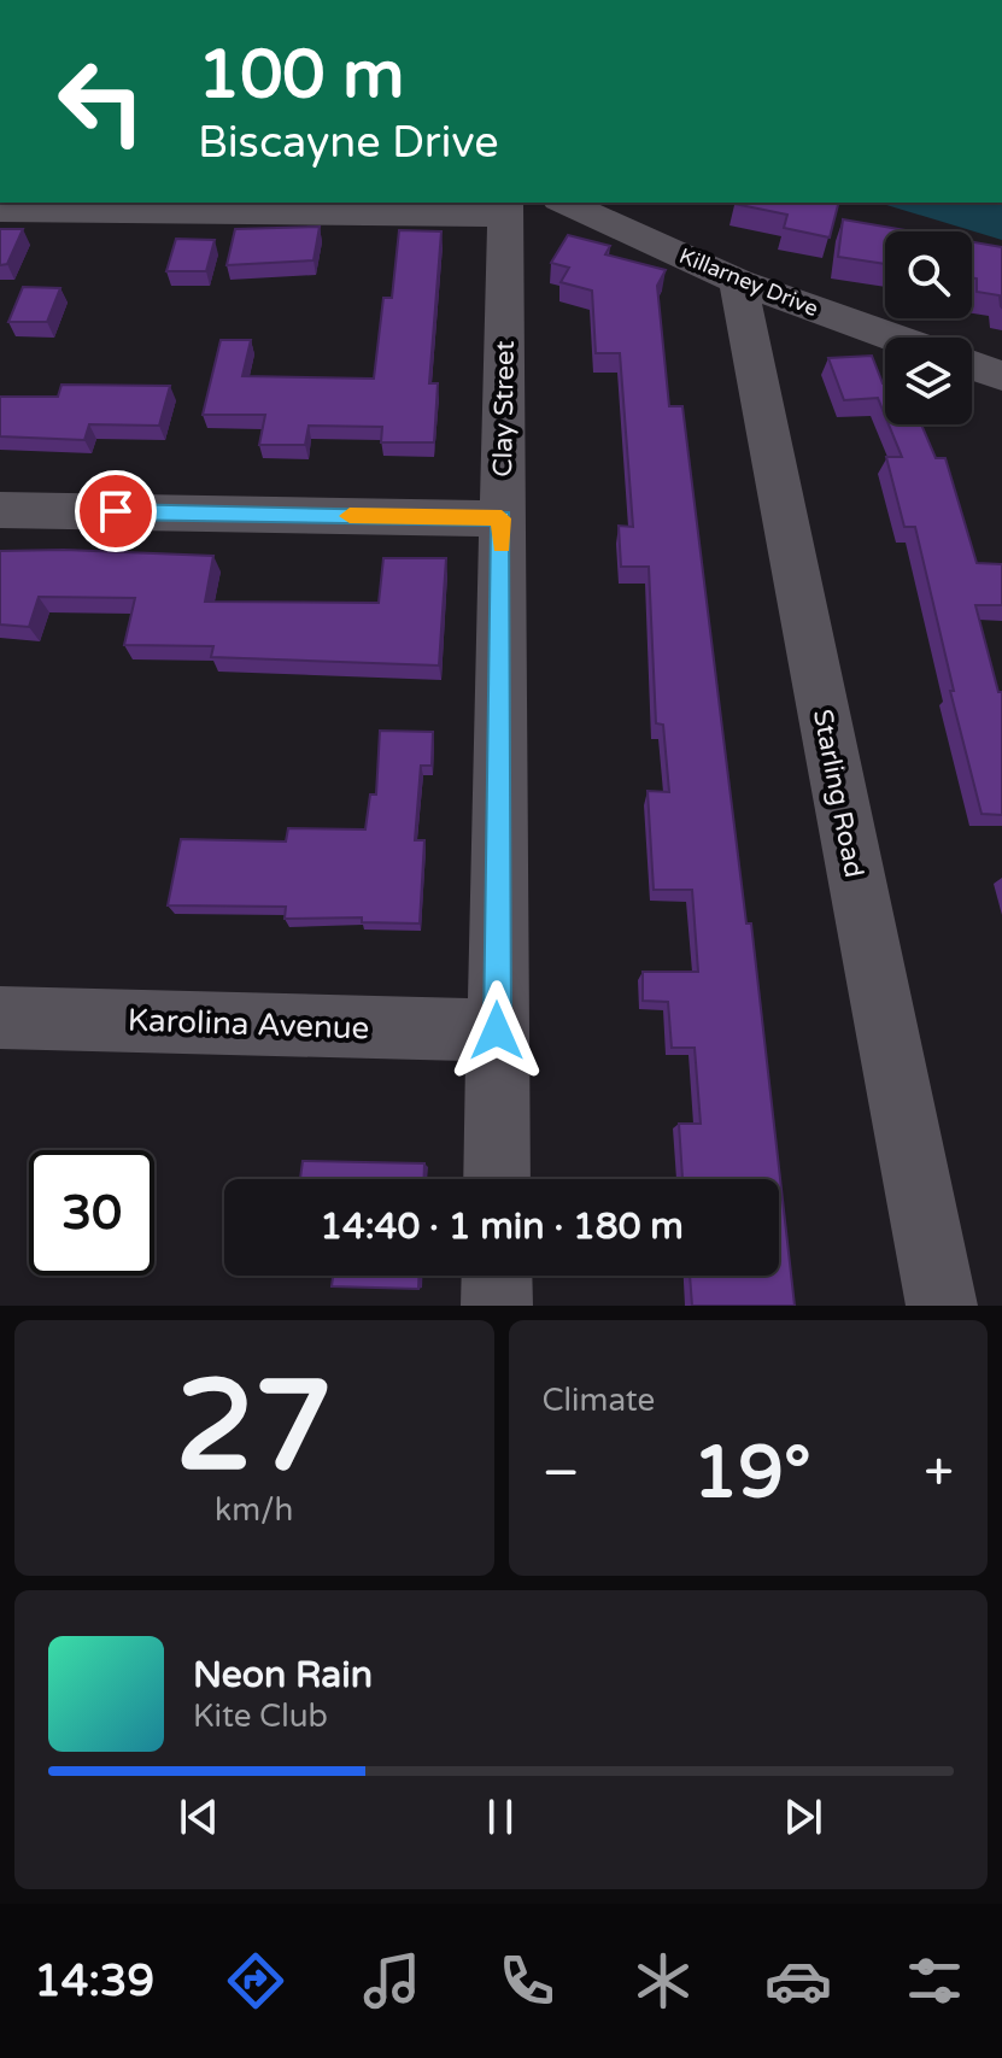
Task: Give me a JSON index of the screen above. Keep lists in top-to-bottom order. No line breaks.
{"streets":{"street":["Killarney Drive","Clay Street","Starling Road","Karolina Avenue"]},"crossings":[["Killarney Drive","Starling Road"],["Clay Street","Karolina Avenue"]],"page":{"turn":["100 m","Biscayne Drive"],"limit":"30","trip":"14:40 · 1 min · 180 m","tile":[["27","km/h"],"Climate"],"heat":["−","19°","+"],"song":["Neon Rain","Kite Club"],"tabs":"14:39"}}
